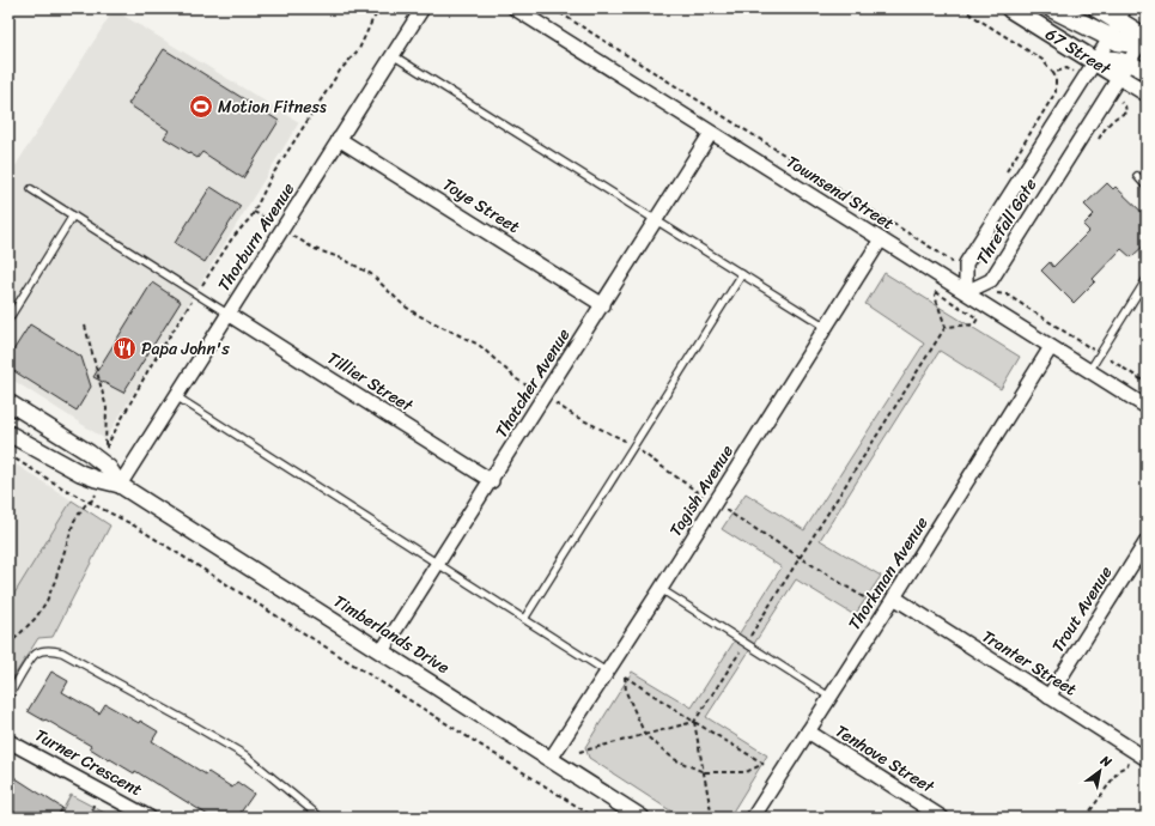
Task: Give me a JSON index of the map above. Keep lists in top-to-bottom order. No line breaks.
{"streets":{"main road":["67 Street"],"street":["Townsend Street","Toye Street","Threfall Gate","Thorburn Avenue","Tillier Street","Thatcher Avenue","Tagish Avenue","Thorkman Avenue","Trout Avenue","Timberlands Drive","Tranter Street","Tenhove Street","Turner Crescent"]},"crossings":[["67 Street","Threfall Gate"],["Townsend Street","Threfall Gate"],["Townsend Street","Thatcher Avenue"],["Townsend Street","Tagish Avenue"],["Townsend Street","Thorkman Avenue"],["Toye Street","Thorburn Avenue"],["Toye Street","Thatcher Avenue"],["Thorburn Avenue","Tillier Street"],["Thorburn Avenue","Timberlands Drive"],["Tillier Street","Thatcher Avenue"],["Thatcher Avenue","Timberlands Drive"],["Tagish Avenue","Timberlands Drive"],["Thorkman Avenue","Tranter Street"],["Thorkman Avenue","Tenhove Street"],["Trout Avenue","Tranter Street"]],"places":{"sports":["Motion Fitness"],"restaurant":["Papa John's"]},"north":"top right"}
